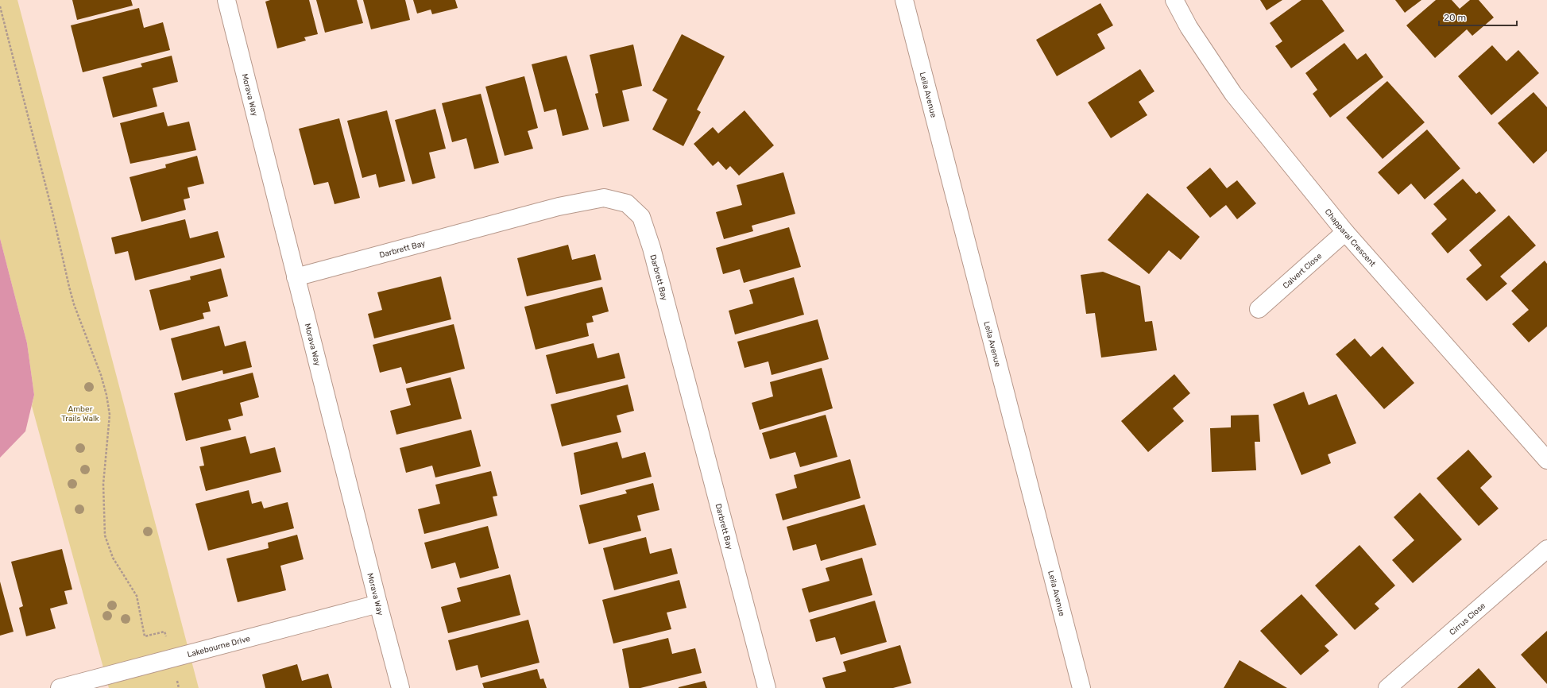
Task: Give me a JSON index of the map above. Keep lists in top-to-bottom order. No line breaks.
{"streets":{"street":["Morava Way","Leila Avenue","Chapparal Crescent","Darbrett Bay","Calvert Close","Cirrus Close","Lakebourne Drive"]},"crossings":[["Morava Way","Darbrett Bay"],["Morava Way","Lakebourne Drive"],["Chapparal Crescent","Calvert Close"]],"parks":["Amber Trails Walk"],"scale_bar":"20 m"}
